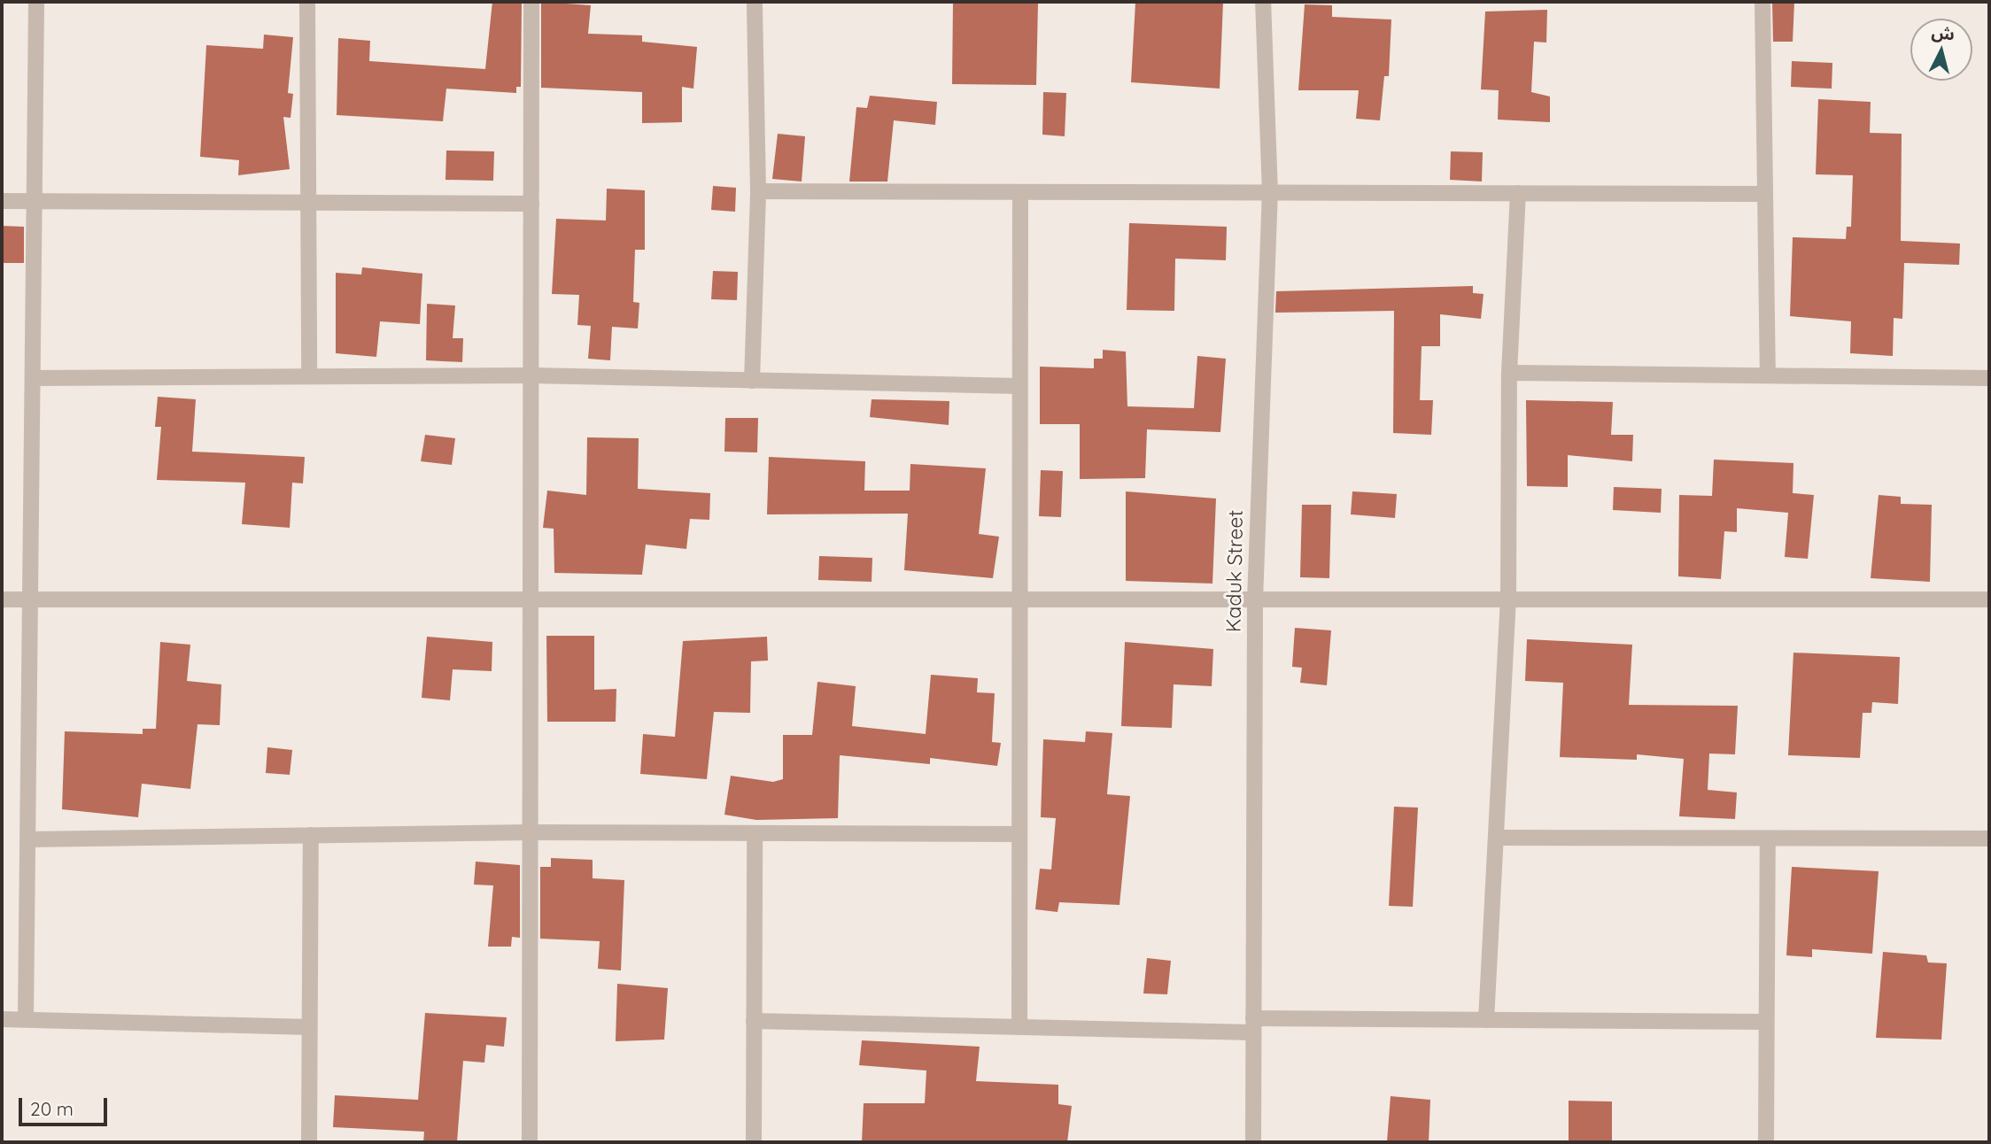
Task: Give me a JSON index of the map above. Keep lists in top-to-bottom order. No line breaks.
{"streets":{"street":["Kaduk Street"]},"scale_bar":"20 m","north":"top"}
